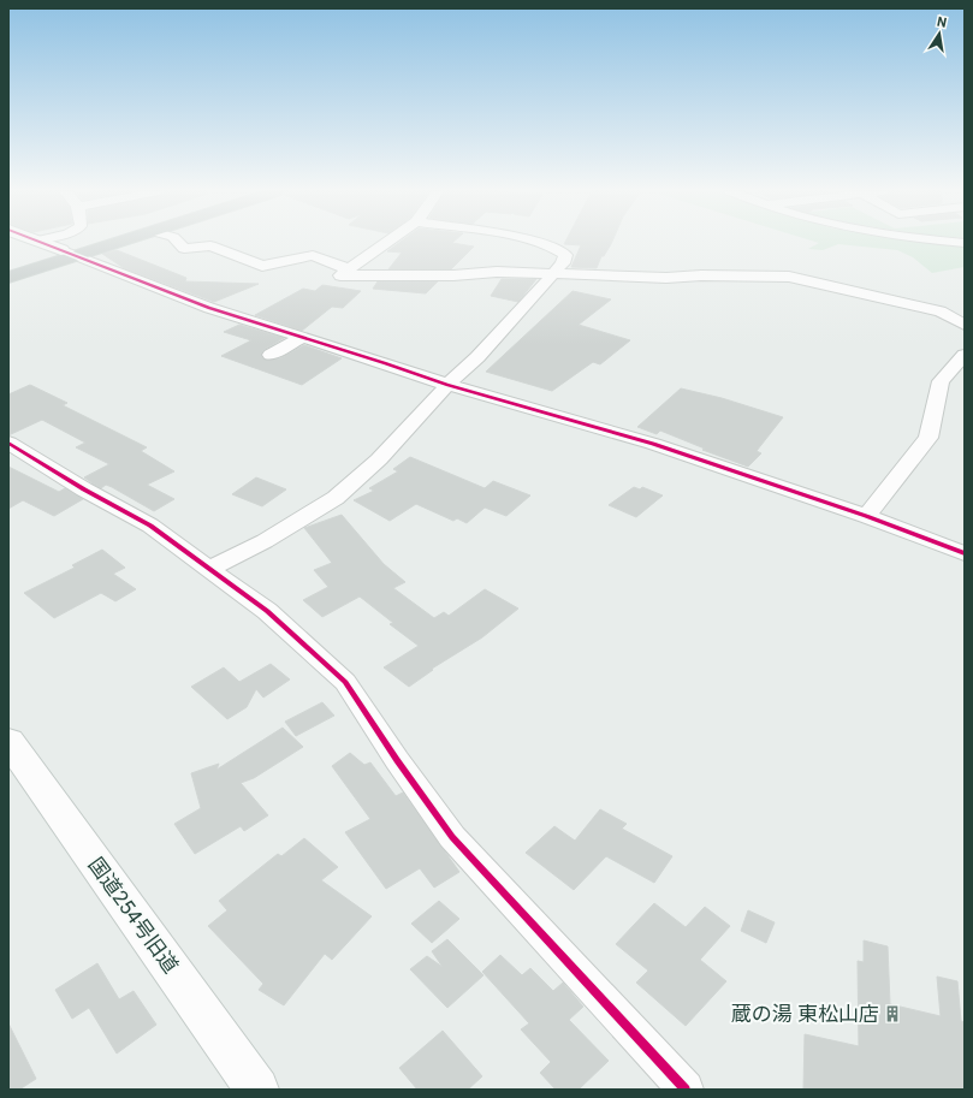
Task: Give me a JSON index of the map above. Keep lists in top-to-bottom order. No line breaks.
{"streets":{"street":["国道254号旧道"]},"places":{"building":["蔵の湯 東松山店"]},"north":"top"}
